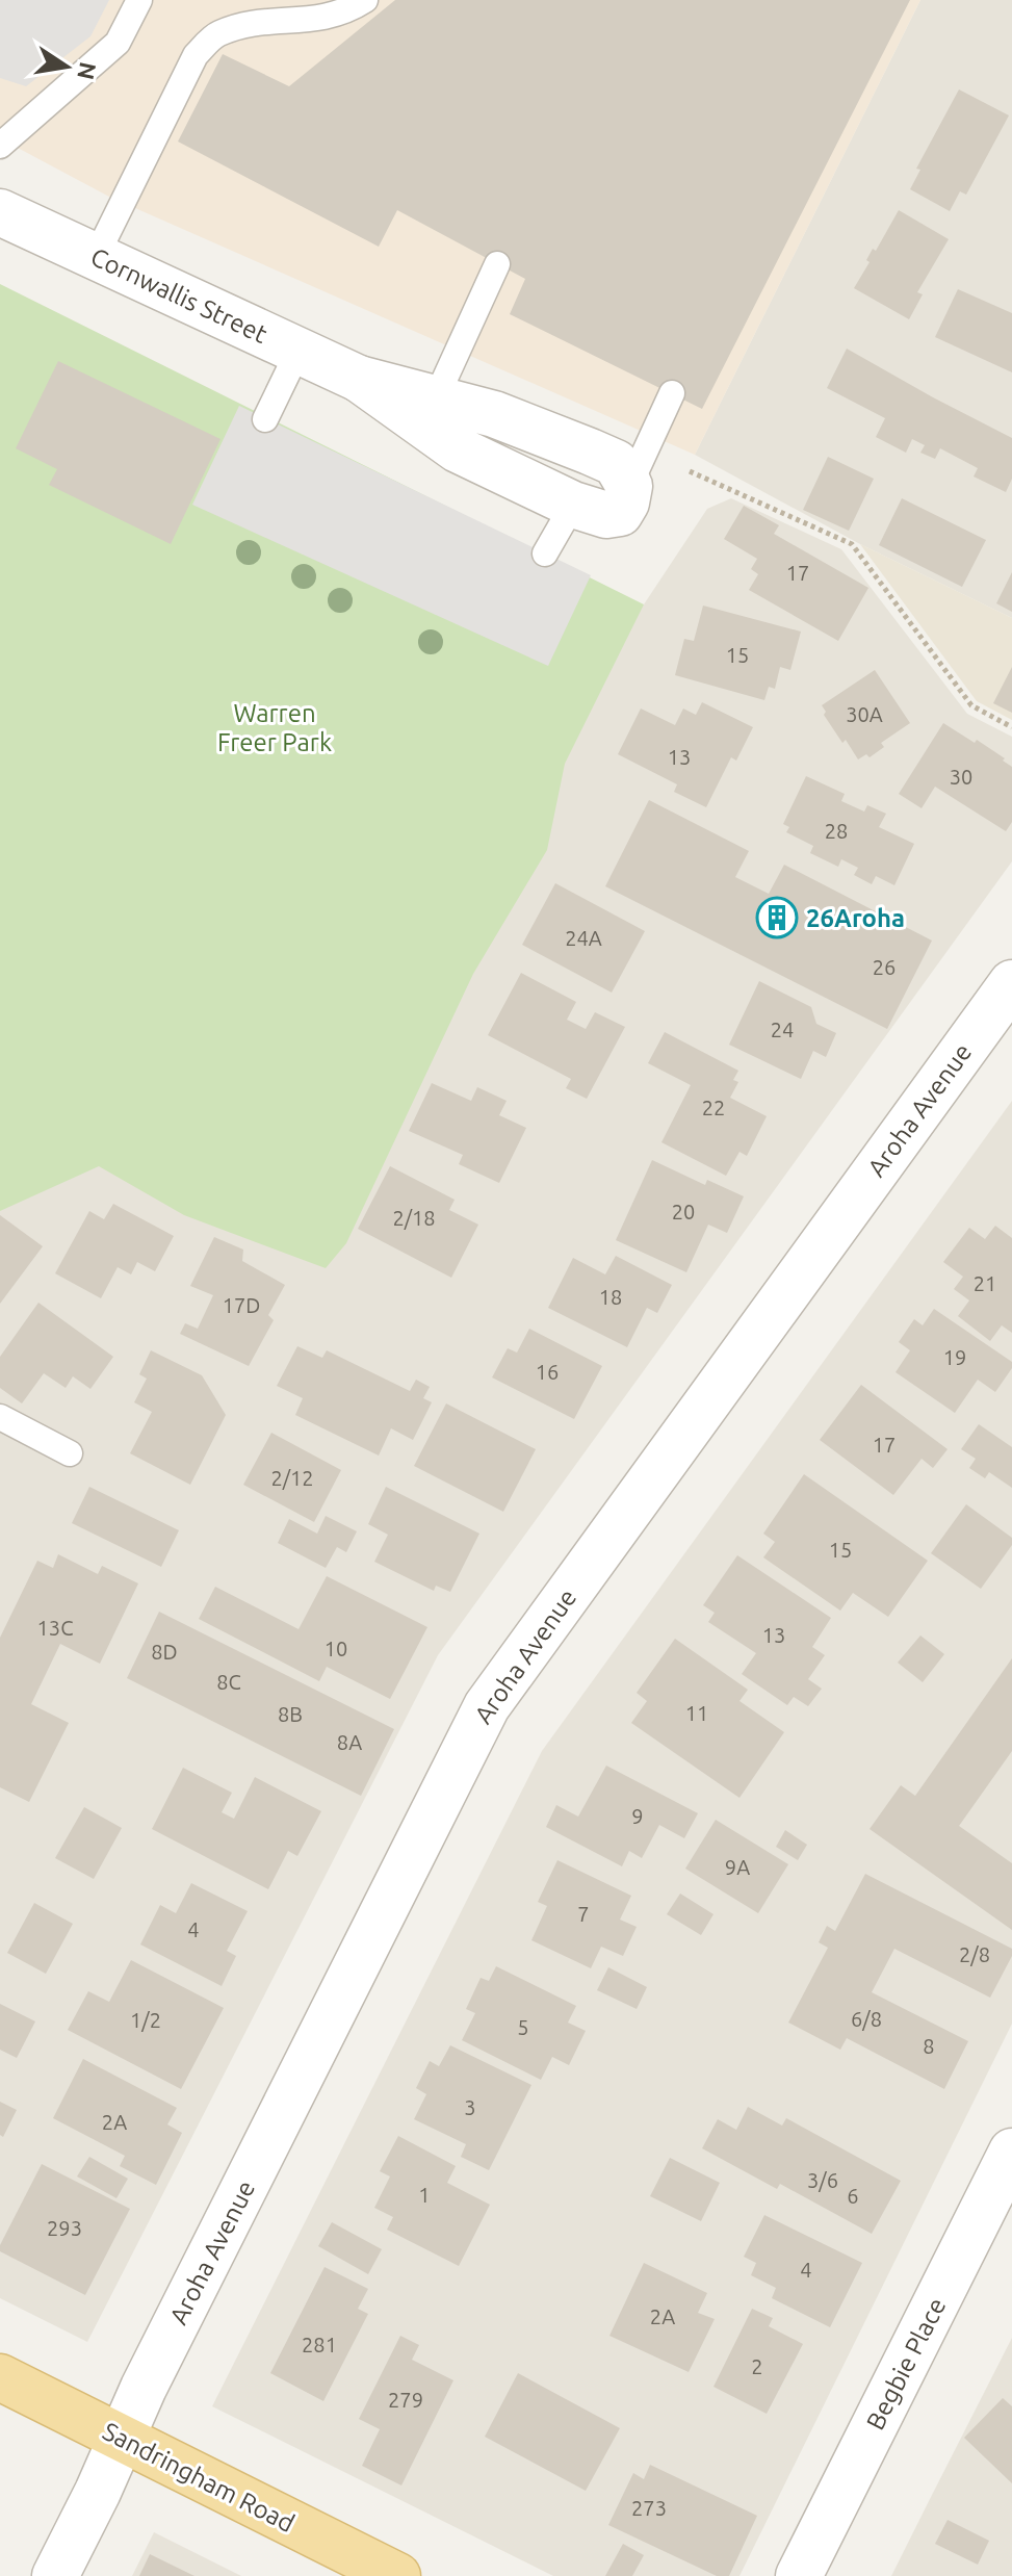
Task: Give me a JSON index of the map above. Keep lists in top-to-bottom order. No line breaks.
{"streets":{"main road":["Sandringham Road"],"street":["Cornwallis Street","Aroha Avenue","Begbie Place"]},"crossings":[["Aroha Avenue","Sandringham Road"]],"parks":["Warren Freer Park"],"places":{"building":["26Aroha"]},"house_numbers":["17","15","30A","13","30","28","24A","26","24","22","20","2/18","21","18","17D","19","16","17","2/12","15","13C","13","10","8D","8C","11","8B","8A","9","9A","7","4","2/8","6/8","1/2","5","8","3","2A","3/6","1","6","293","4","2A","281","2","279","273"],"north":"right"}
